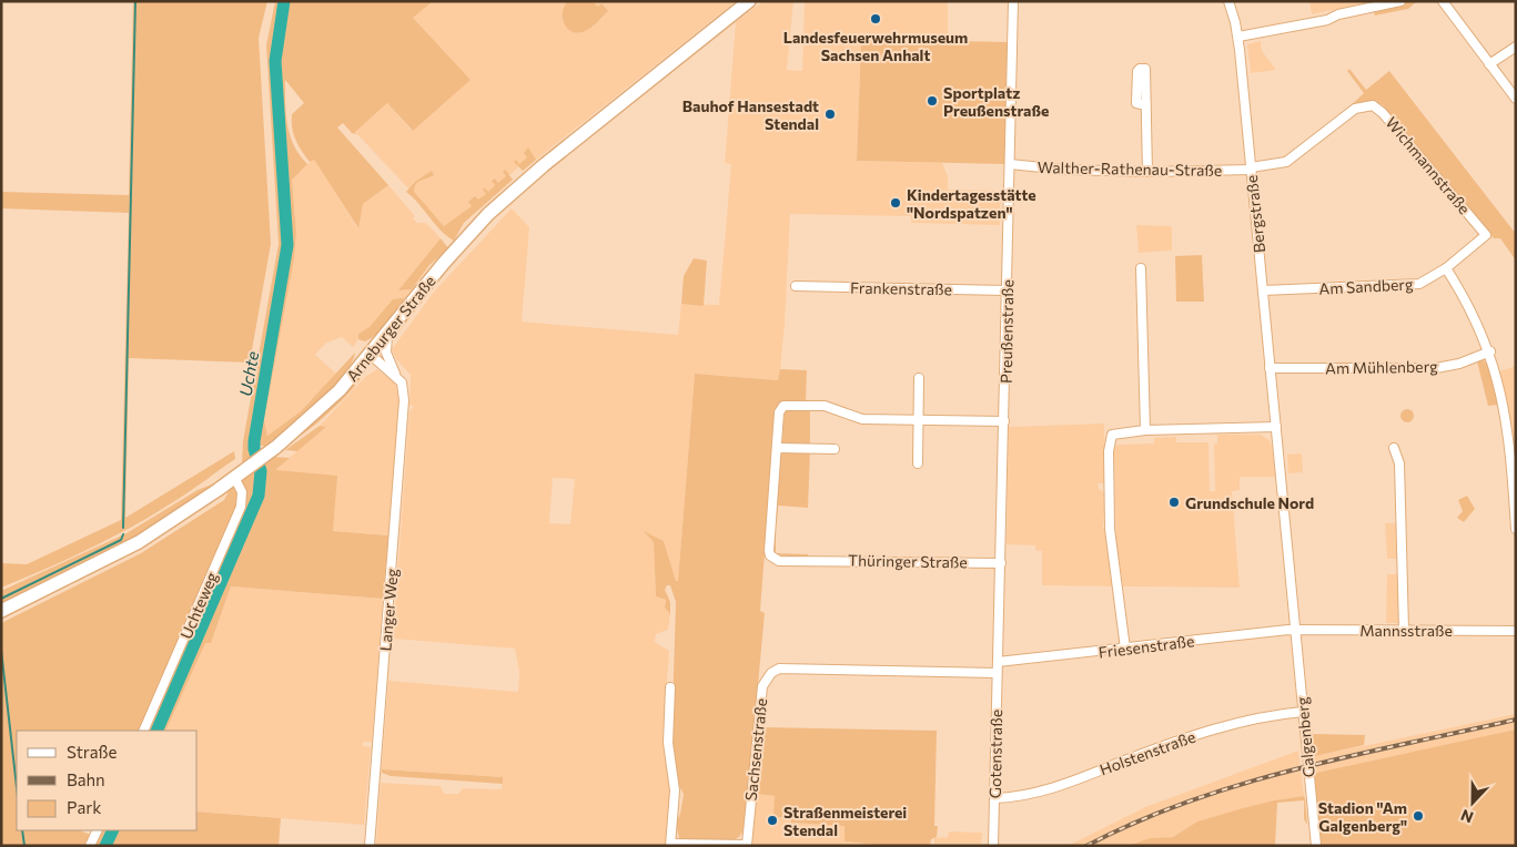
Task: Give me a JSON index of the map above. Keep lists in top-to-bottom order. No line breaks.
{"streets":{"main road":["Arneburger Straße"],"street":["Wichmannstraße","Walther-Rathenau-Straße","Bergstraße","Am Sandberg","Frankenstraße","Preußenstraße","Am Mühlenberg","Thüringer Straße","Uchteweg","Langer Weg","Mannsstraße","Friesenstraße","Galgenberg","Sachsenstraße","Holstenstraße","Gotenstraße"]},"crossings":[["Wichmannstraße","Walther-Rathenau-Straße"],["Wichmannstraße","Bergstraße"],["Wichmannstraße","Am Sandberg"],["Walther-Rathenau-Straße","Bergstraße"],["Walther-Rathenau-Straße","Preußenstraße"],["Bergstraße","Am Sandberg"],["Bergstraße","Am Mühlenberg"],["Bergstraße","Mannsstraße"],["Bergstraße","Friesenstraße"],["Bergstraße","Galgenberg"],["Frankenstraße","Preußenstraße"],["Arneburger Straße","Uchteweg"],["Arneburger Straße","Langer Weg"],["Preußenstraße","Thüringer Straße"],["Preußenstraße","Friesenstraße"],["Preußenstraße","Gotenstraße"],["Mannsstraße","Friesenstraße"],["Mannsstraße","Galgenberg"],["Friesenstraße","Galgenberg"],["Friesenstraße","Gotenstraße"],["Galgenberg","Holstenstraße"],["Sachsenstraße","Gotenstraße"],["Holstenstraße","Gotenstraße"]],"water":["Uchte"],"places":["Landesfeuerwehrmuseum Sachsen Anhalt","Sportplatz Preußenstraße","Bauhof Hansestadt Stendal","Kindertagesstätte \"Nordspatzen\"","Grundschule Nord","Stadion \"Am Galgenberg\"","Straßenmeisterei Stendal"],"legend":["Straße","Bahn","Park"],"north":"bottom"}
